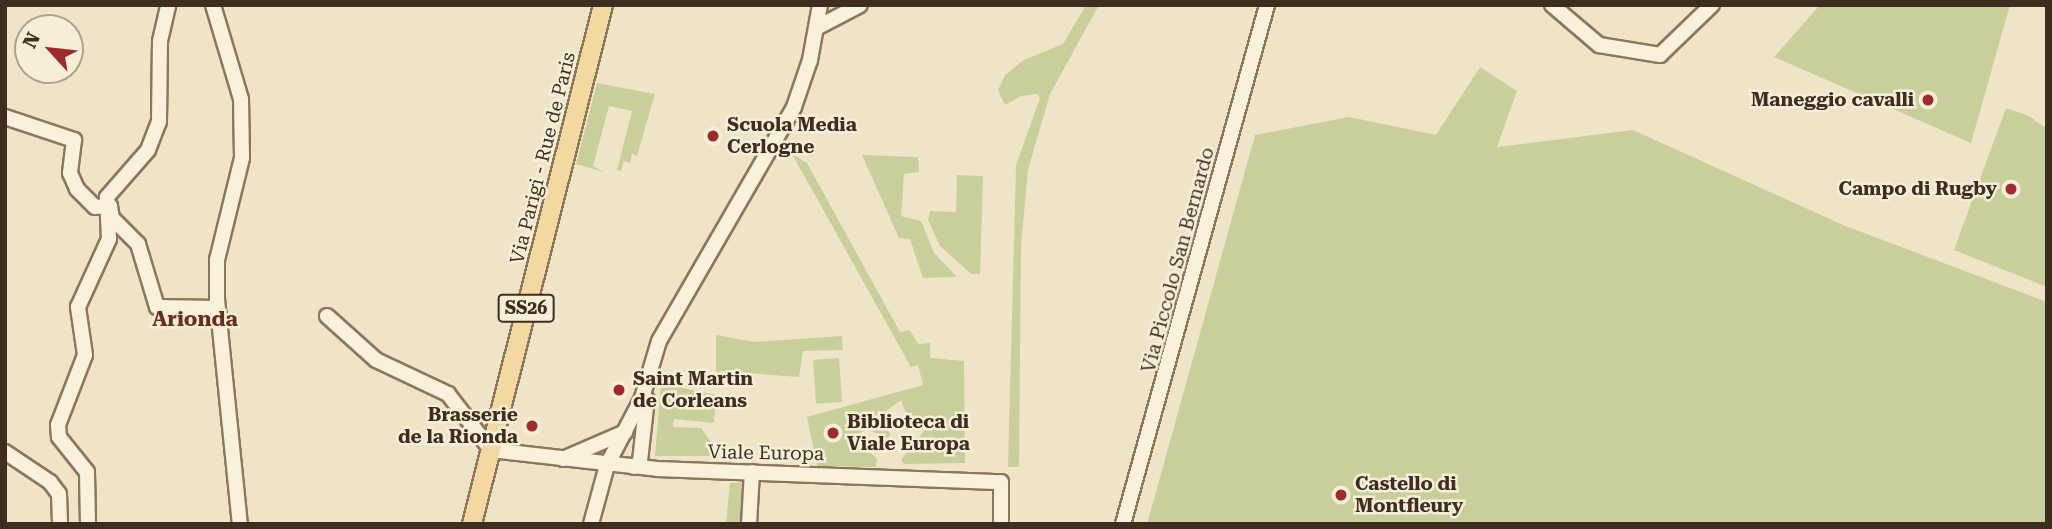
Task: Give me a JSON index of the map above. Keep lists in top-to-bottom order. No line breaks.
{"streets":{"main road":["Via Parigi - Rue de Paris","SS26"],"street":["Via Piccolo San Bernardo","Viale Europa"]},"crossings":[["Via Parigi - Rue de Paris","Viale Europa"]],"districts":["Arionda"],"places":["Maneggio cavalli","Scuola Media Cerlogne","Campo di Rugby","Saint Martin de Corleans","Brasserie de la Rionda","Biblioteca di Viale Europa","Castello di Montfleury"],"north":"top left"}
